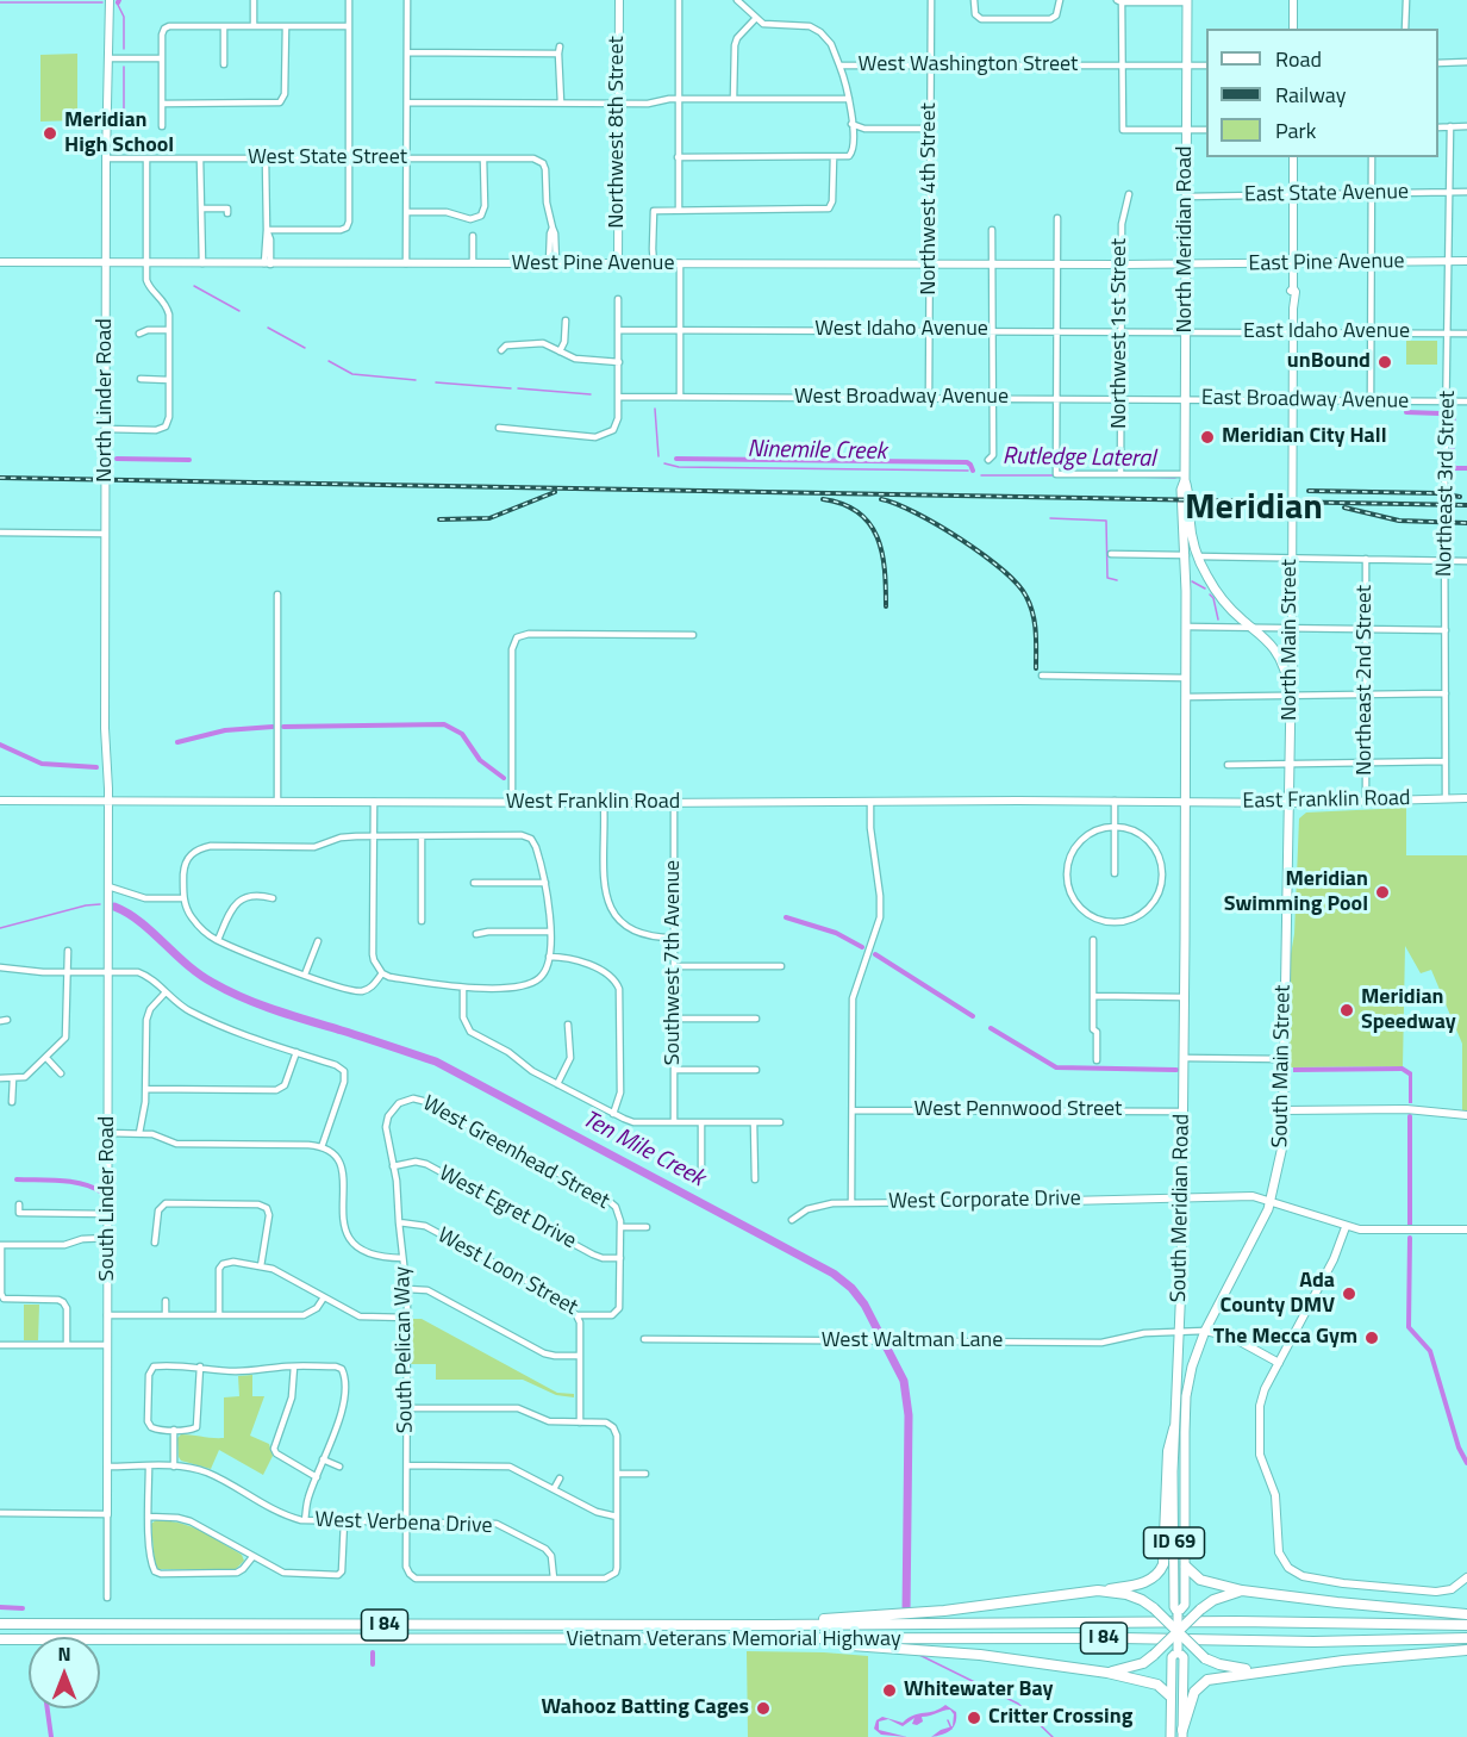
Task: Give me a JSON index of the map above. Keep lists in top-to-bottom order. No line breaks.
{"streets":{"highway":["I 84","Vietnam Veterans Memorial Highway"],"main road":["North Meridian Road","North Main Street","South Main Street","South Meridian Road","ID 69"],"street":["West Washington Street","Northwest 8th Street","West State Street","East State Avenue","Northwest 4th Street","East Pine Avenue","West Pine Avenue","West Idaho Avenue","East Idaho Avenue","Northwest 1st Street","West Broadway Avenue","North Linder Road","East Broadway Avenue","Northeast 3rd Street","Northeast 2nd Street","East Franklin Road","West Franklin Road","Southwest 7th Avenue","West Pennwood Street","West Greenhead Street","South Linder Road","West Corporate Drive","West Egret Drive","West Loon Street","West Waltman Lane","South Pelican Way","West Verbena Drive"]},"crossings":[["West Washington Street","Northwest 4th Street"],["West Washington Street","North Meridian Road"],["Northwest 8th Street","West Pine Avenue"],["West State Street","West Pine Avenue"],["West State Street","North Linder Road"],["East State Avenue","North Meridian Road"],["East State Avenue","Northeast 3rd Street"],["East State Avenue","North Main Street"],["Northwest 4th Street","West Pine Avenue"],["Northwest 4th Street","West Idaho Avenue"],["Northwest 4th Street","West Broadway Avenue"],["North Meridian Road","East Pine Avenue"],["North Meridian Road","West Pine Avenue"],["North Meridian Road","West Idaho Avenue"],["North Meridian Road","East Idaho Avenue"],["North Meridian Road","West Broadway Avenue"],["North Meridian Road","East Broadway Avenue"],["North Meridian Road","North Main Street"],["North Meridian Road","East Franklin Road"],["North Meridian Road","West Franklin Road"],["North Meridian Road","South Meridian Road"],["East Pine Avenue","West Pine Avenue"],["East Pine Avenue","Northeast 3rd Street"],["East Pine Avenue","North Main Street"],["West Pine Avenue","Northwest 1st Street"],["West Pine Avenue","North Linder Road"],["West Idaho Avenue","East Idaho Avenue"],["West Idaho Avenue","Northwest 1st Street"],["East Idaho Avenue","Northeast 3rd Street"],["East Idaho Avenue","North Main Street"],["Northwest 1st Street","West Broadway Avenue"],["West Broadway Avenue","East Broadway Avenue"],["North Linder Road","West Franklin Road"],["North Linder Road","South Linder Road"],["East Broadway Avenue","Northeast 3rd Street"],["East Broadway Avenue","North Main Street"],["Northeast 3rd Street","East Franklin Road"],["North Main Street","East Franklin Road"],["North Main Street","South Main Street"],["Northeast 2nd Street","East Franklin Road"],["East Franklin Road","West Franklin Road"],["East Franklin Road","South Main Street"],["East Franklin Road","South Meridian Road"],["West Franklin Road","Southwest 7th Avenue"],["West Franklin Road","South Linder Road"],["West Franklin Road","South Meridian Road"],["South Main Street","West Corporate Drive"],["South Main Street","South Meridian Road"],["South Main Street","West Waltman Lane"],["West Pennwood Street","South Meridian Road"],["West Greenhead Street","South Pelican Way"],["South Linder Road","West Verbena Drive"],["West Corporate Drive","South Meridian Road"],["West Egret Drive","West Loon Street"],["West Egret Drive","South Pelican Way"],["South Meridian Road","West Waltman Lane"],["West Loon Street","South Pelican Way"],["South Pelican Way","West Verbena Drive"]],"districts":["Meridian"],"water":["Ninemile Creek","Rutledge Lateral","Ten Mile Creek"],"places":["Meridian High School","unBound","Meridian City Hall","Meridian Swimming Pool","Meridian Speedway","Ada County DMV","The Mecca Gym","Whitewater Bay","Wahooz Batting Cages","Critter Crossing"],"legend":["Road","Railway","Park"],"north":"top"}
